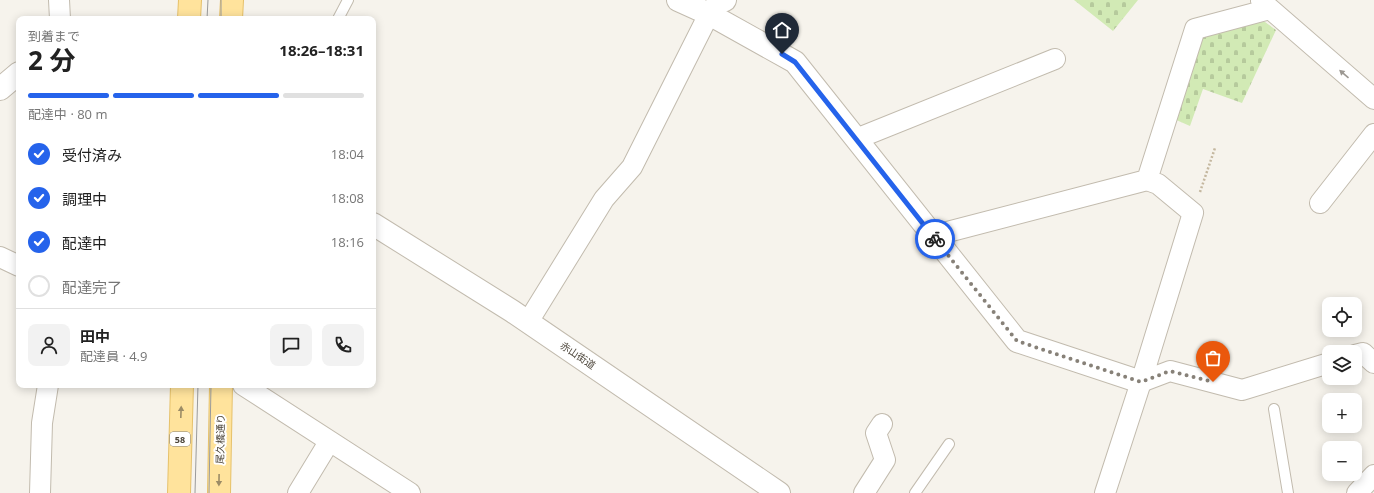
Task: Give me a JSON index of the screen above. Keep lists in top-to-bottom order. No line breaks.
{"streets":{"main road":["58","尾久橋通り"],"street":["赤山街道"]},"page":{"heading":["2 分","到着まで","18:26–18:31"],"panel":["田中","配達員 · 4.9"],"bar":"配達中 · 80 m","list":[["受付済み","18:04"],["調理中","18:08"],["配達中","18:16"],"配達完了"],"map_buttons":["+","−"]}}
